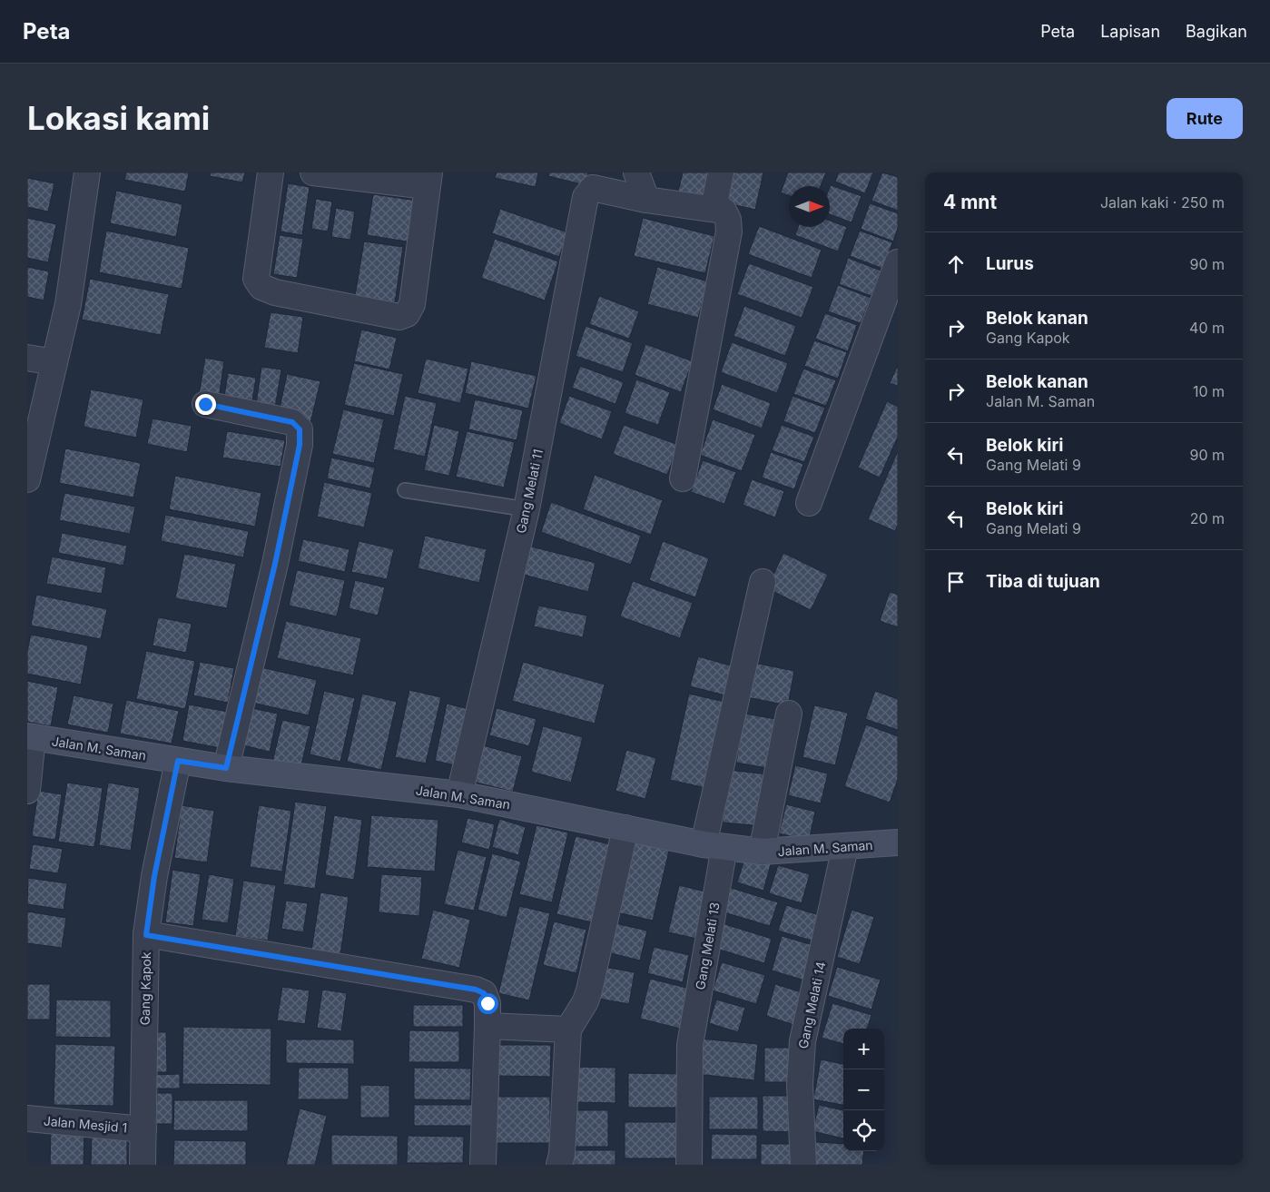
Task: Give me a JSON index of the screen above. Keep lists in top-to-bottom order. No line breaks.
{"streets":{"street":["Gang Melati 11","Jalan M. Saman","Gang Melati 13","Gang Kapok","Gang Melati 14","Jalan Mesjid 1"]},"crossings":[["Gang Melati 11","Jalan M. Saman"],["Jalan M. Saman","Gang Melati 13"],["Jalan M. Saman","Gang Kapok"],["Jalan M. Saman","Gang Melati 14"],["Gang Kapok","Jalan Mesjid 1"]],"north":"right","page":{"header":"Peta","nav":["Peta","Lapisan","Bagikan"],"buttons":"Rute","title":"Lokasi kami","heading":["4 mnt","Jalan kaki · 250 m"],"list":[["Lurus","90 m"],["Belok kanan","Gang Kapok","40 m"],["Belok kanan","Jalan M. Saman","10 m"],["Belok kiri","Gang Melati 9","90 m"],["Belok kiri","Gang Melati 9","20 m"],"Tiba di tujuan"],"map_buttons":["+","−"]}}
